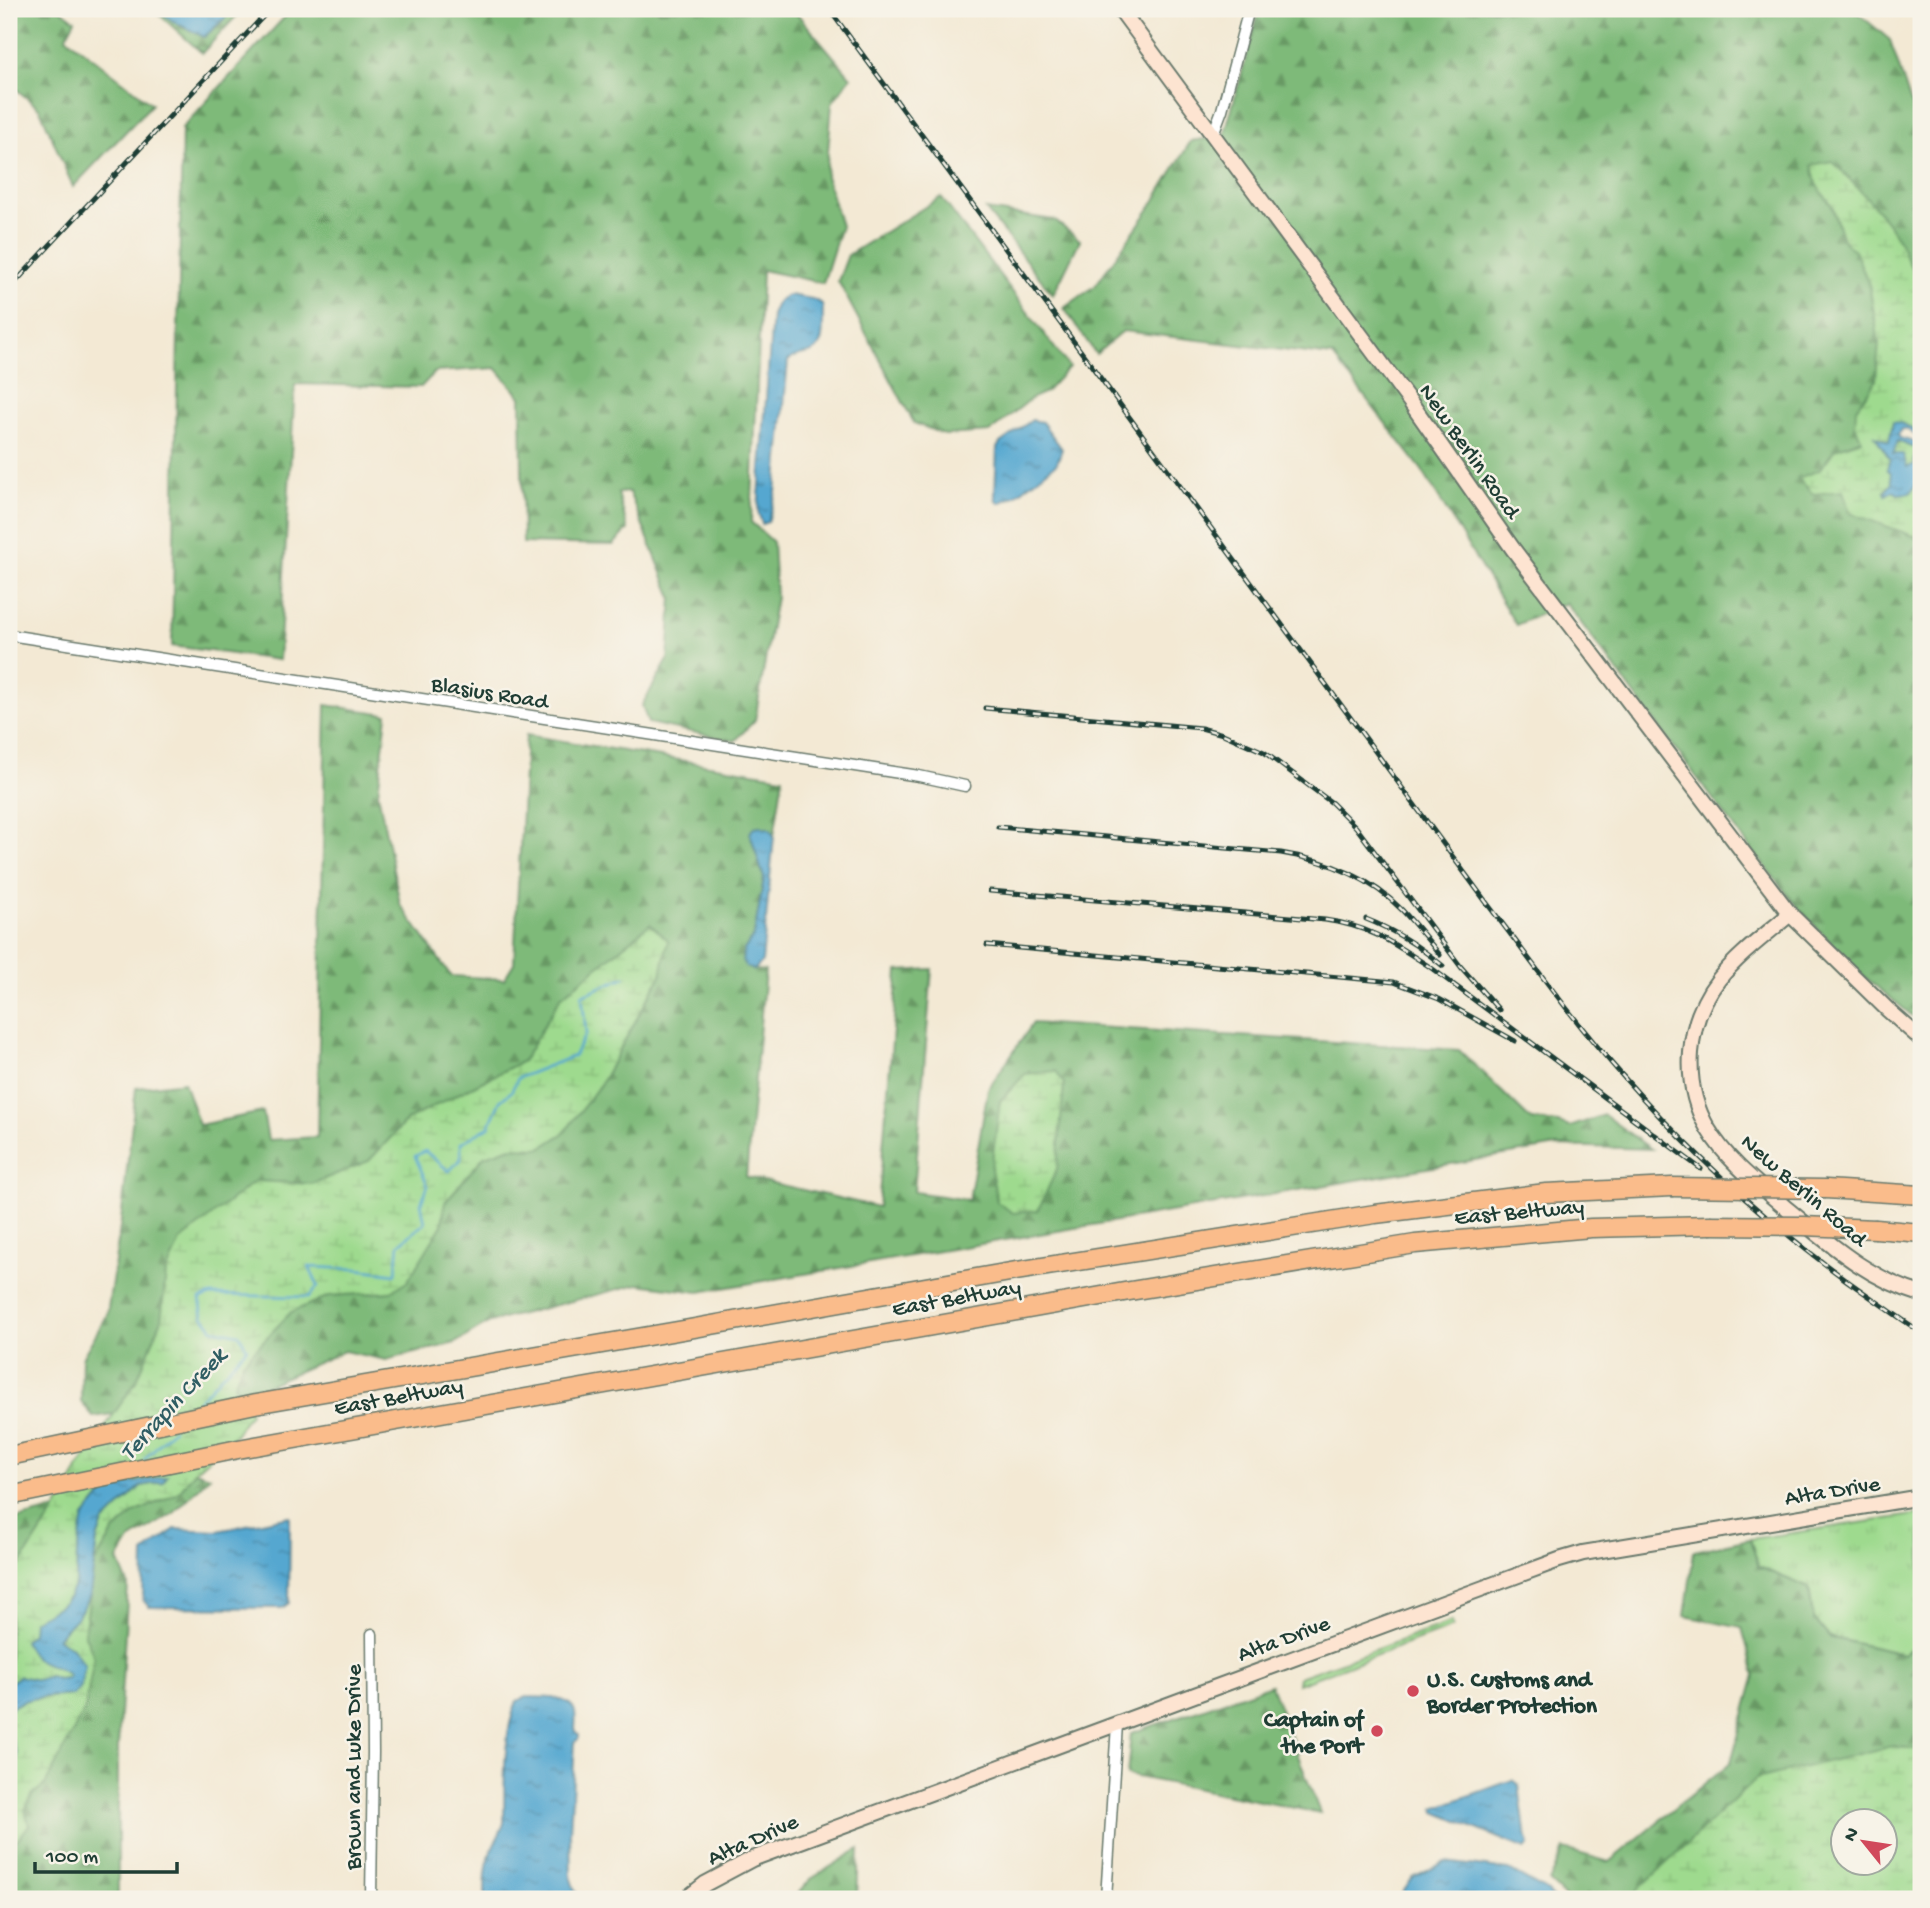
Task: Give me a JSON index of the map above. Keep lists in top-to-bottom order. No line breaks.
{"streets":{"highway":["East Beltway"],"street":["New Berlin Road","Blasius Road","Alta Drive","Brown and Luke Drive"]},"water":["Terrapin Creek"],"places":["U.S. Customs and Border Protection","Captain of the Port"],"scale_bar":"100 m","north":"top left"}
